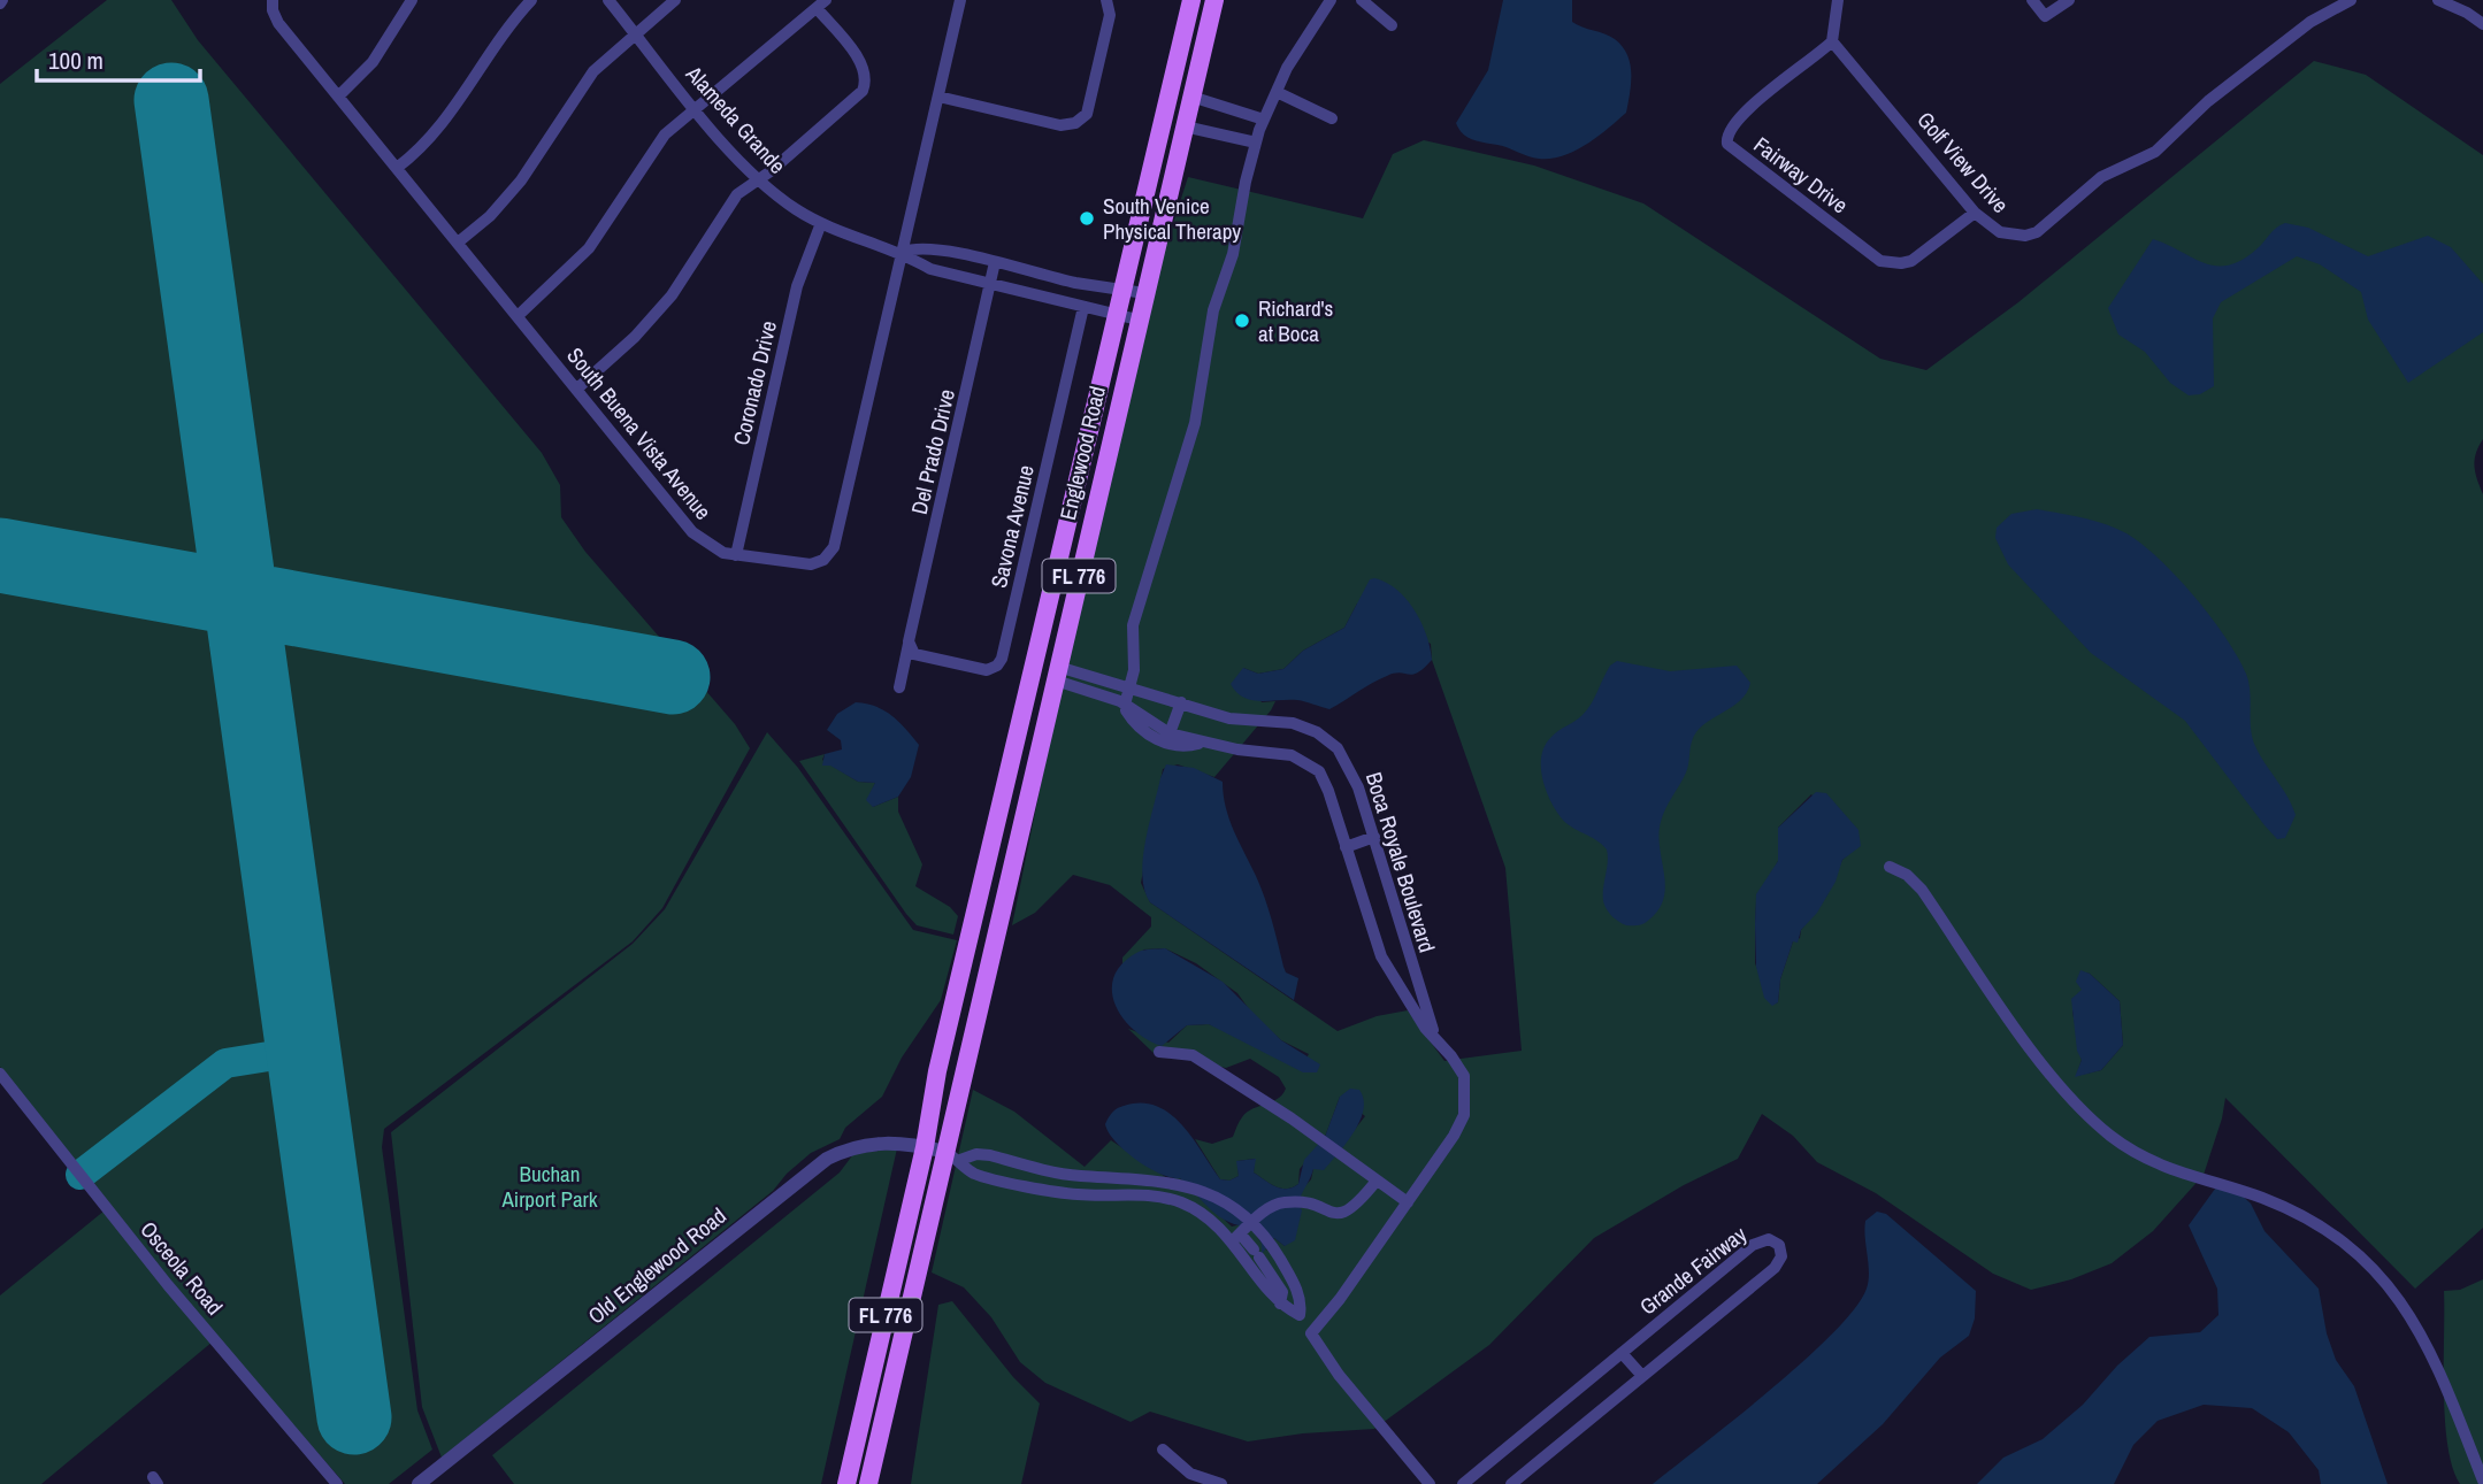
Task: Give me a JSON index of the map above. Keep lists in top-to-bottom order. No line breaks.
{"streets":{"main road":["Englewood Road","FL 776"],"street":["Alameda Grande","Golf View Drive","Fairway Drive","Coronado Drive","South Buena Vista Avenue","Del Prado Drive","Savona Avenue","Boca Royale Boulevard","Old Englewood Road","Osceola Road","Grande Fairway"]},"crossings":[["Alameda Grande","Coronado Drive"],["Alameda Grande","South Buena Vista Avenue"],["Golf View Drive","Fairway Drive"],["Coronado Drive","South Buena Vista Avenue"],["Del Prado Drive","Savona Avenue"],["Englewood Road","FL 776"],["Englewood Road","Boca Royale Boulevard"],["Englewood Road","Old Englewood Road"],["FL 776","Old Englewood Road"]],"parks":["Buchan Airport Park"],"places":["South Venice Physical Therapy","Richard's at Boca"],"scale_bar":"100 m"}
